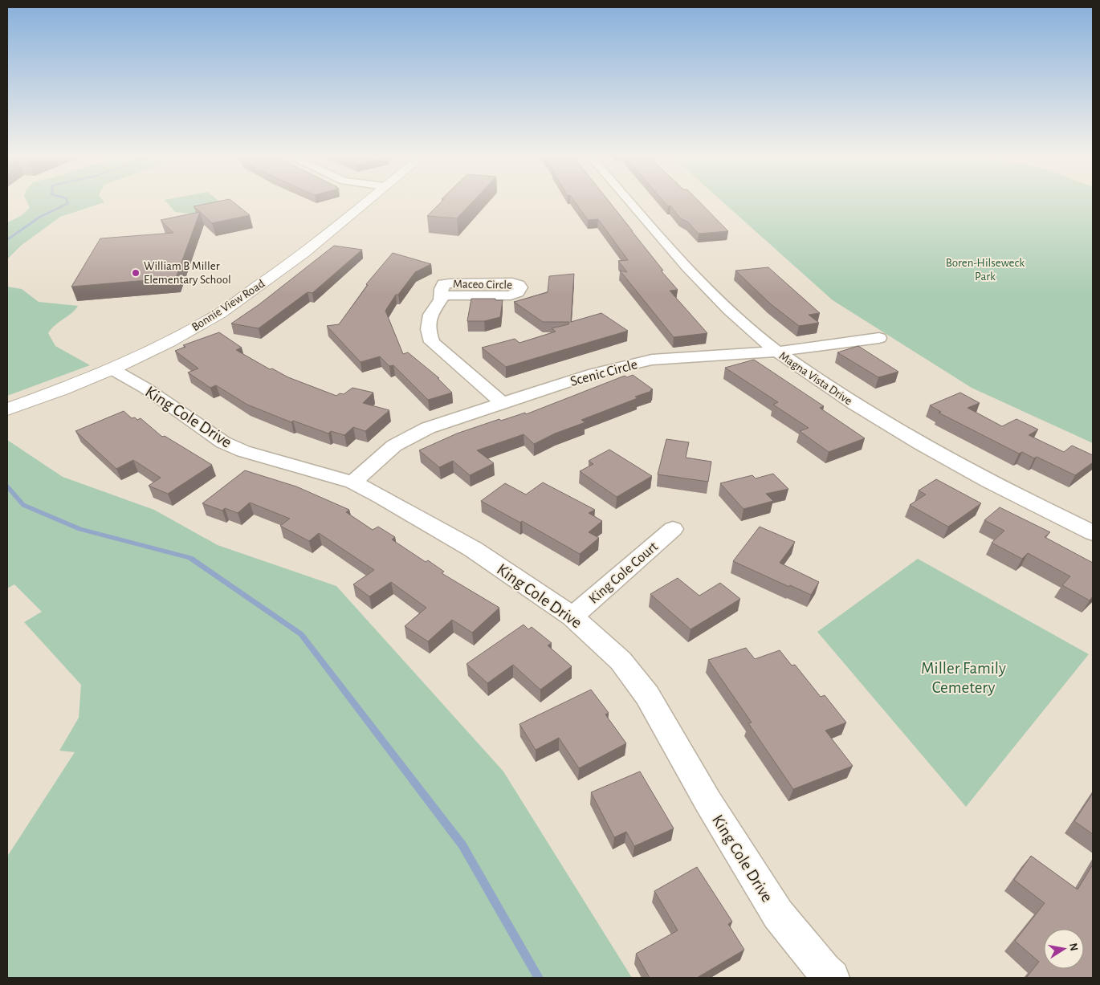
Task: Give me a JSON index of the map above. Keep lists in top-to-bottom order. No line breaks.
{"streets":{"street":["Maceo Circle","Bonnie View Road","Scenic Circle","Magna Vista Drive","King Cole Drive","King Cole Court"]},"crossings":[["Maceo Circle","Scenic Circle"],["Bonnie View Road","King Cole Drive"],["Scenic Circle","Magna Vista Drive"],["Scenic Circle","King Cole Drive"],["King Cole Drive","King Cole Court"]],"parks":["Boren-Hilseweck Park","Miller Family Cemetery"],"places":["William B Miller Elementary School"],"north":"right"}
